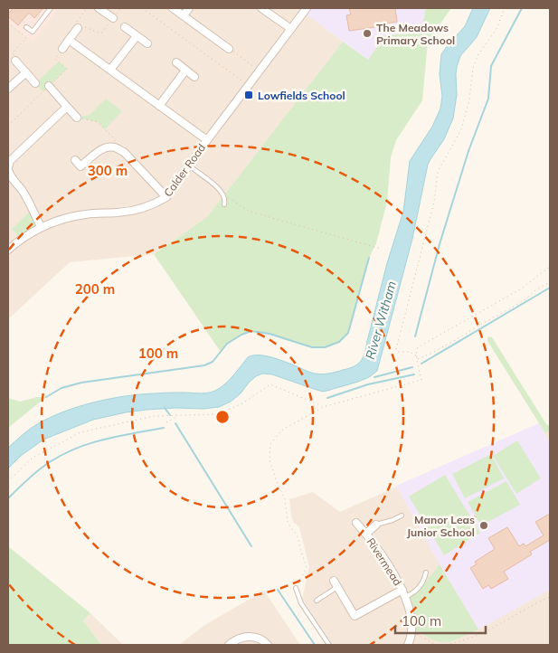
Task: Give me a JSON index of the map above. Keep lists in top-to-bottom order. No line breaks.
{"streets":{"street":["Calder Road","Rivermead"]},"water":["River Witham"],"places":{"other":["The Meadows Primary School","Manor Leas Junior School"],"transit":["Lowfields School"]},"scale_bar":"100 m","rings":["300 m","200 m","100 m"]}
